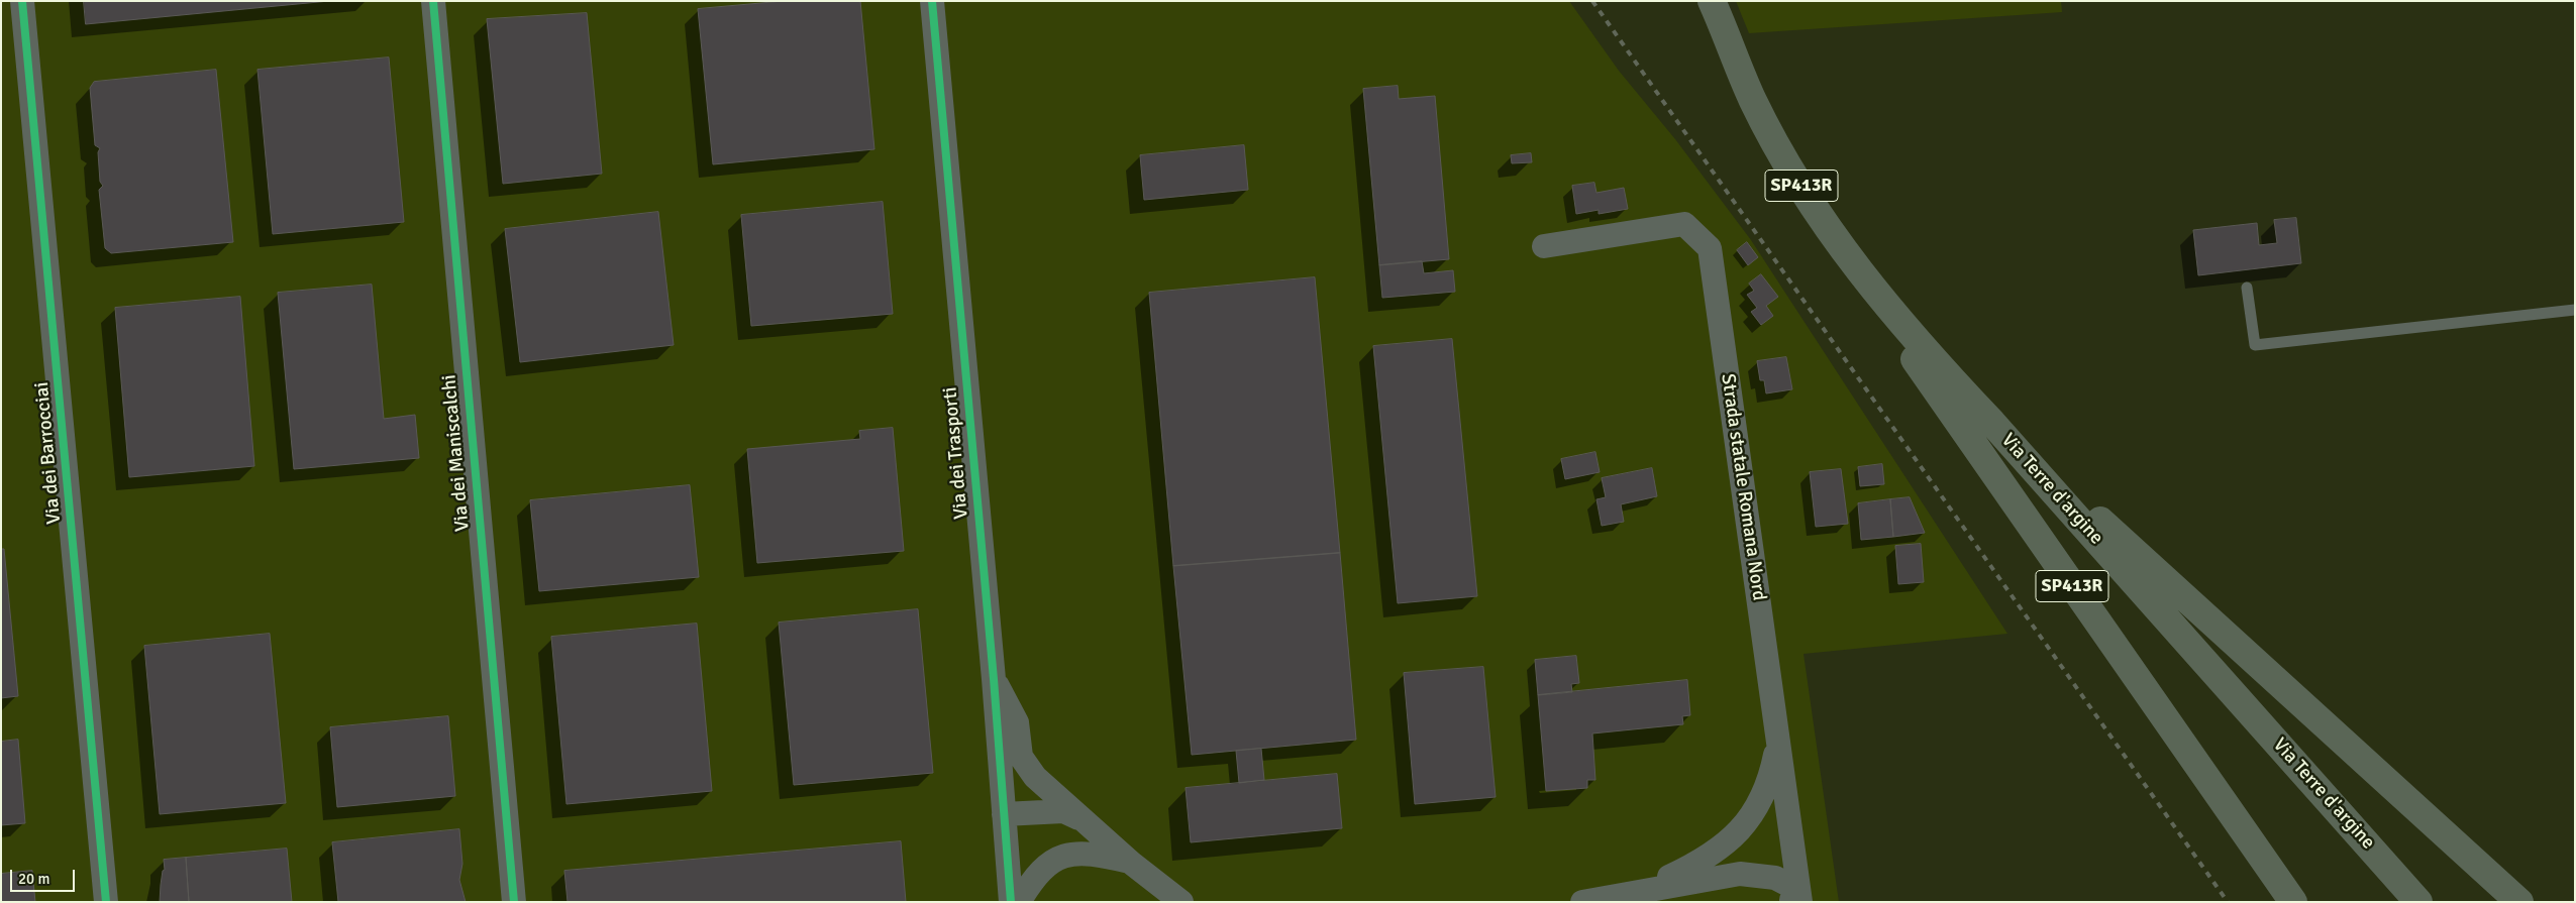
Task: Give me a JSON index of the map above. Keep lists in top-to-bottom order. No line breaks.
{"streets":{"main road":["SP413R","Via Terre d'argine"],"street":["Via dei Barrocciai","Via dei Maniscalchi","Via dei Trasporti","Strada statale Romana Nord"]},"crossings":[["SP413R","Via Terre d'argine"]],"scale_bar":"20 m"}
